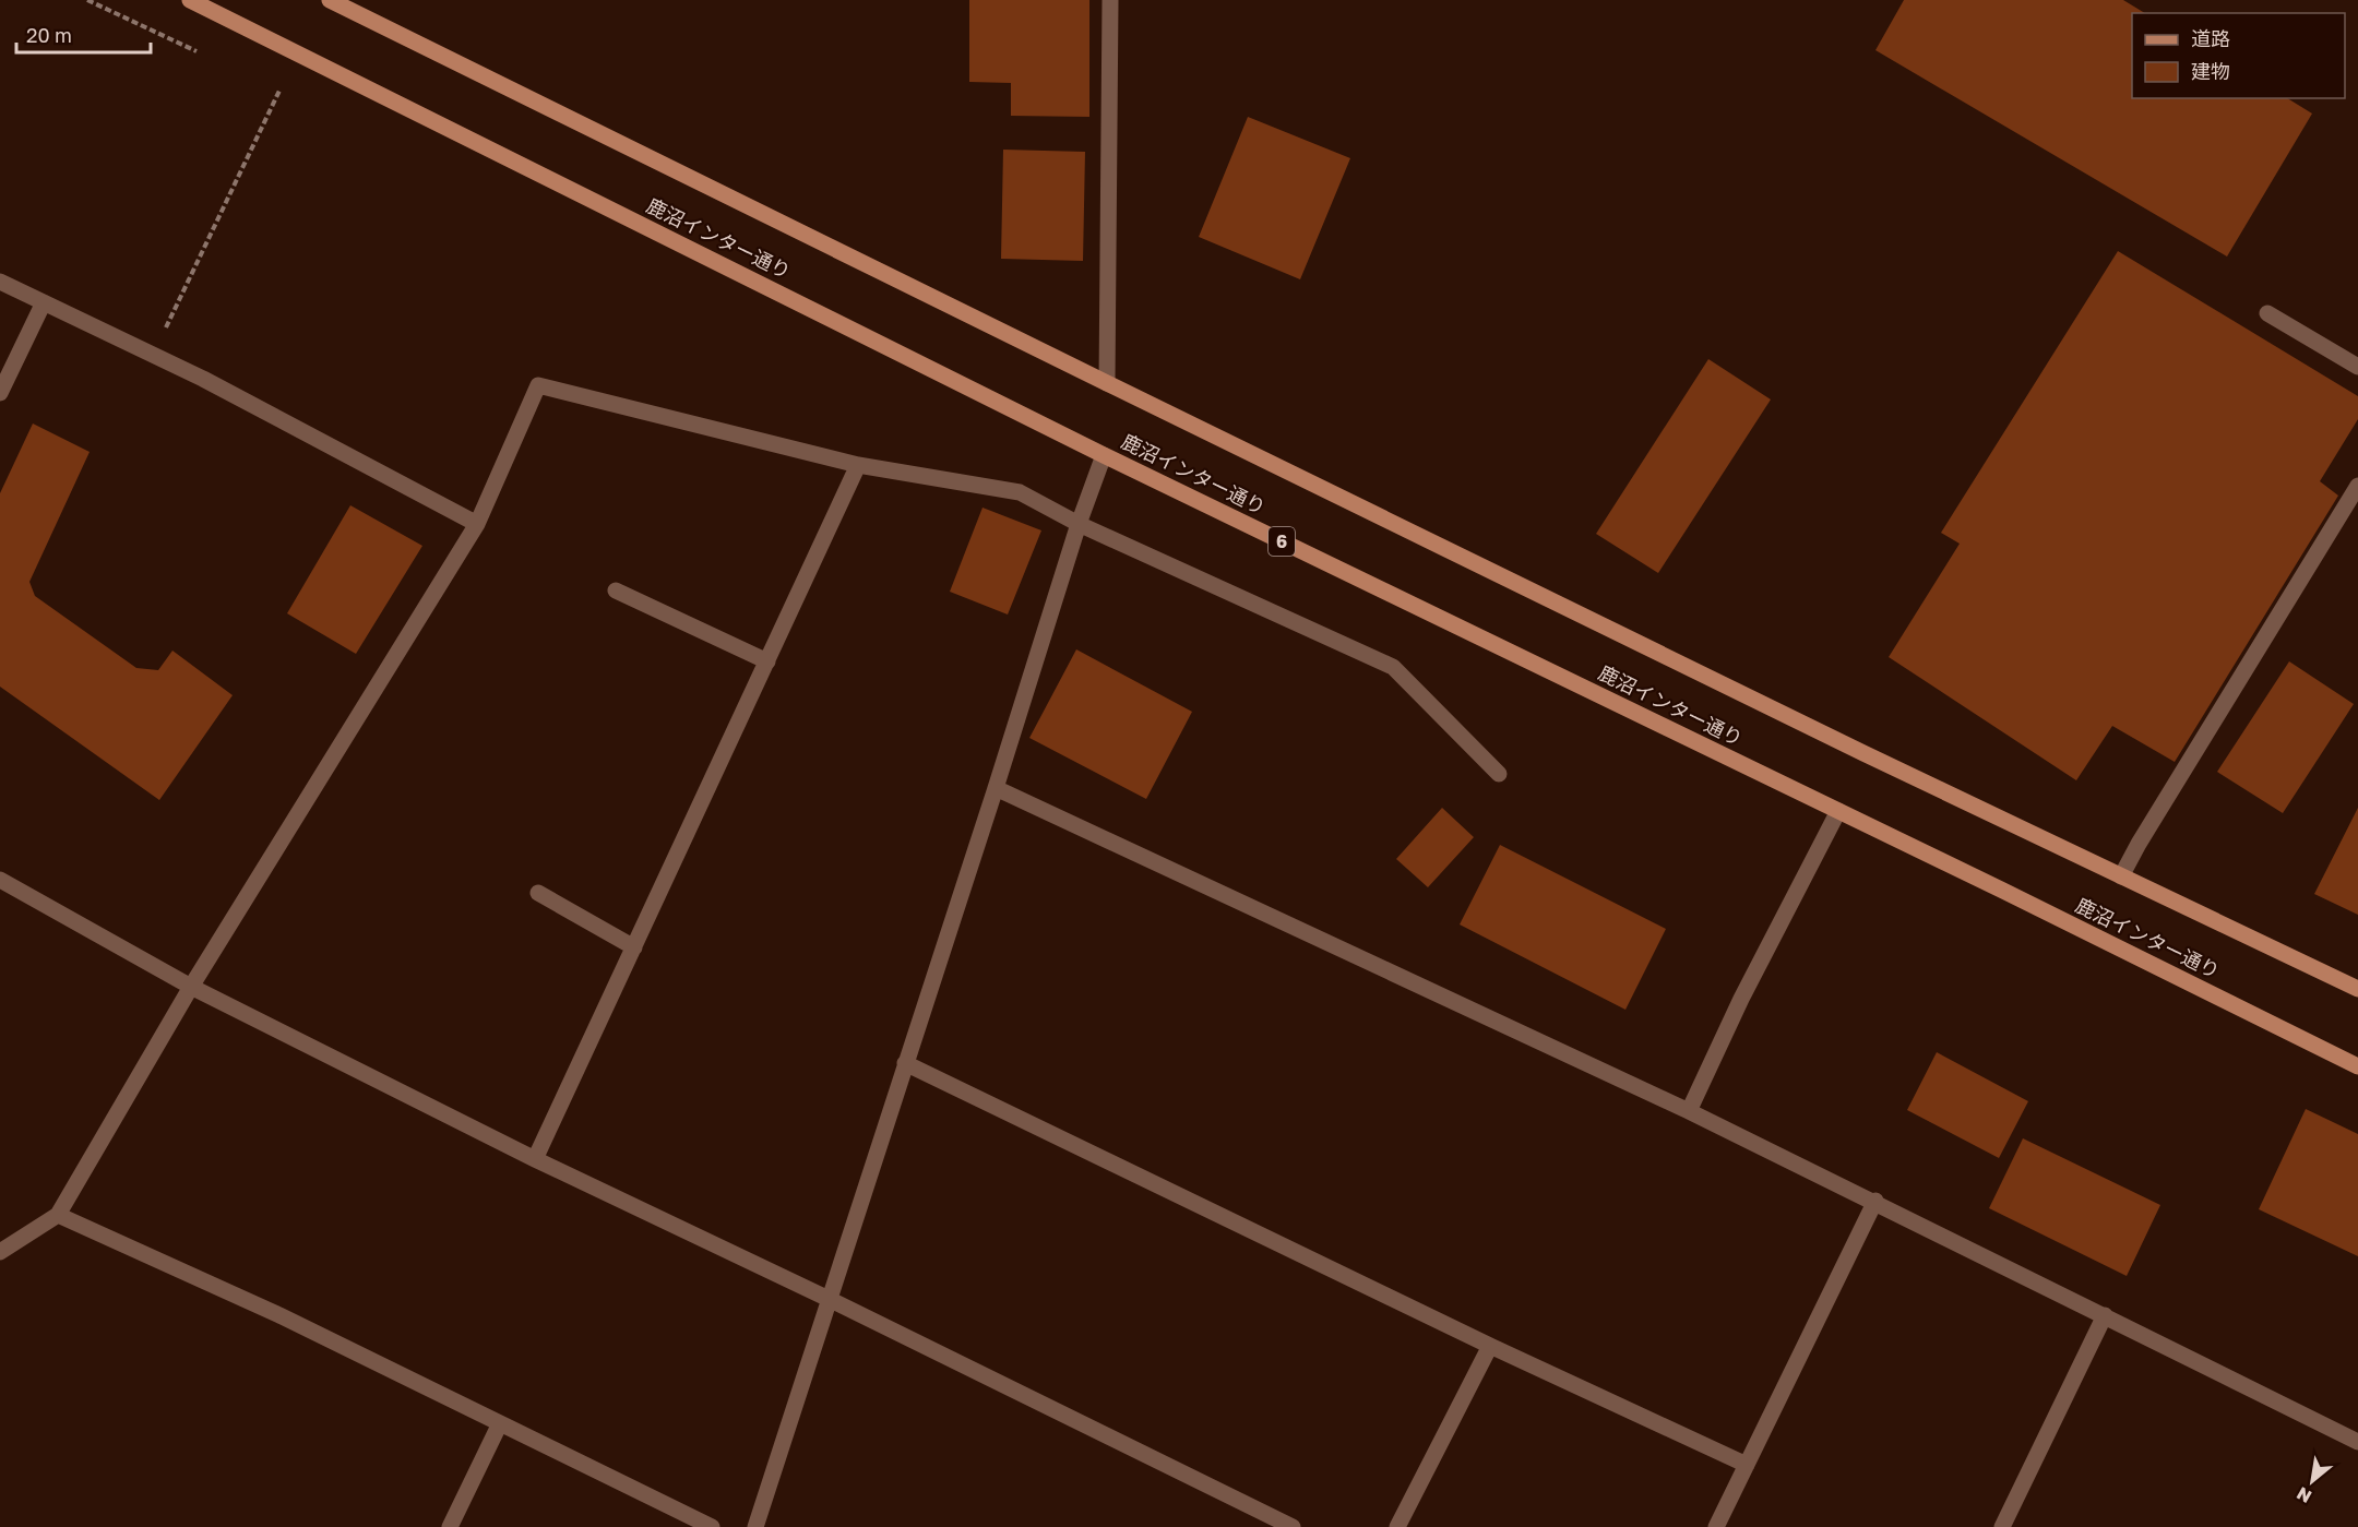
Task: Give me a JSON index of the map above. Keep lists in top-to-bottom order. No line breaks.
{"streets":{"main road":["鹿沼インター通り","6"]},"legend":["道路","建物"],"scale_bar":"20 m","north":"bottom left"}
